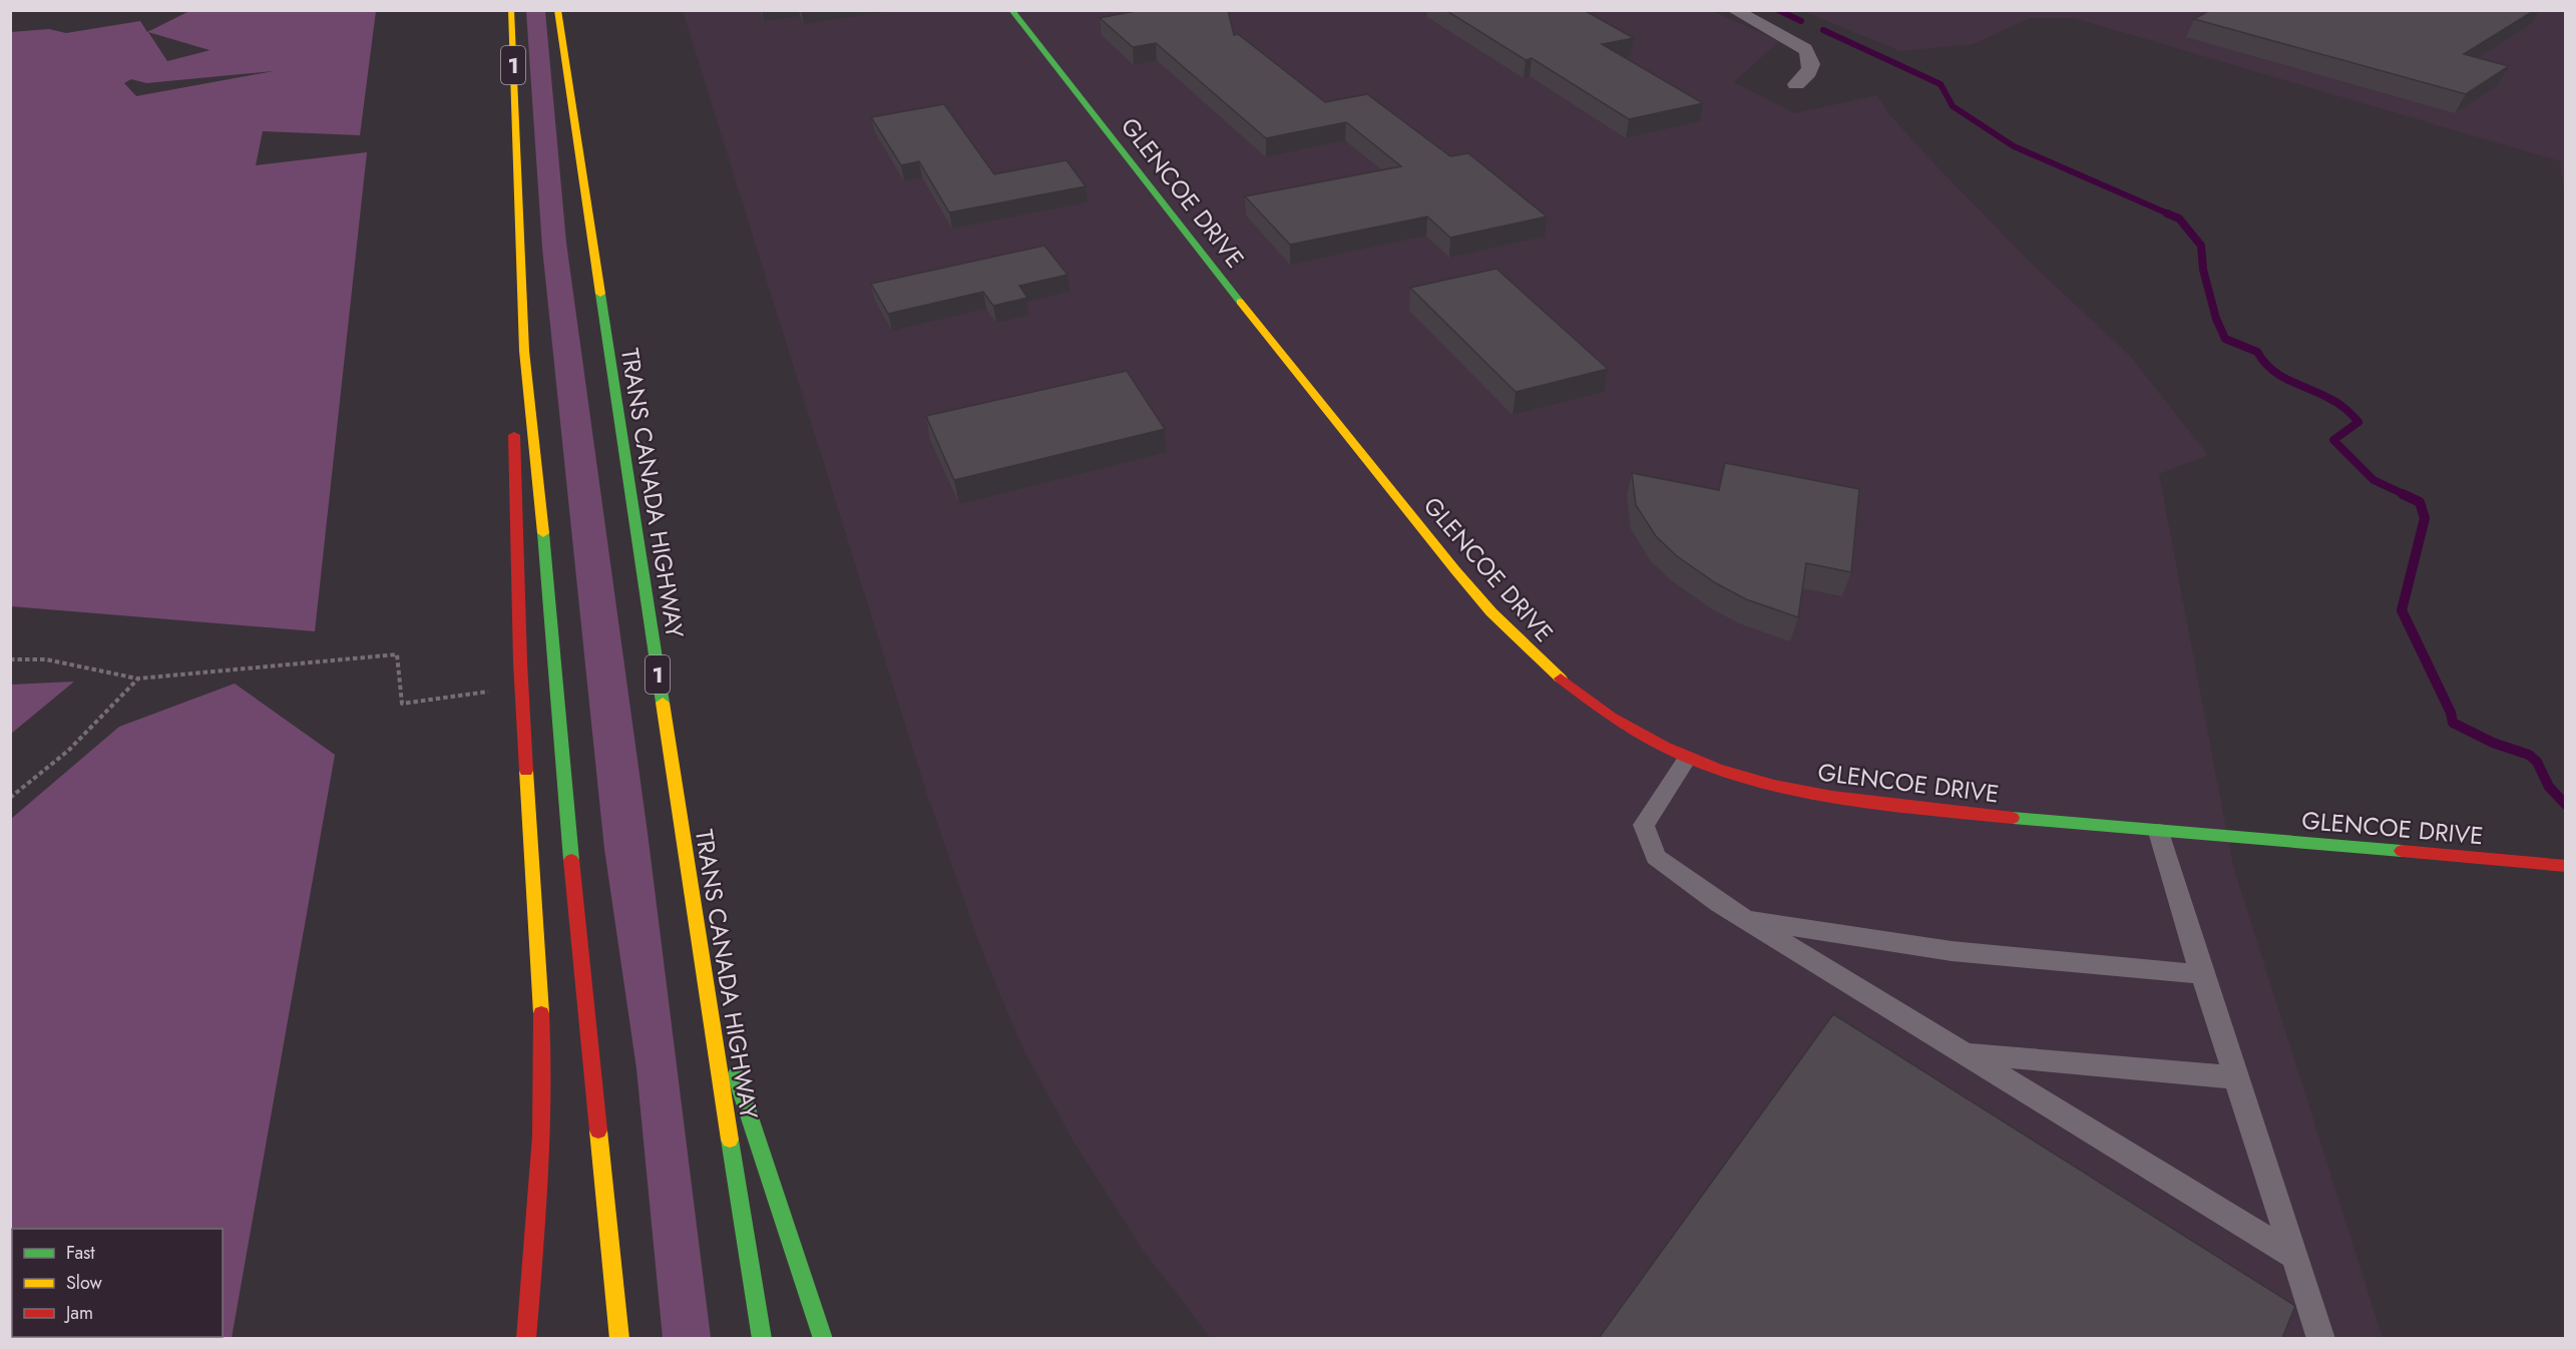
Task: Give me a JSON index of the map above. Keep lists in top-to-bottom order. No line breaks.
{"streets":{"main road":["1","GLENCOE DRIVE","TRANS CANADA HIGHWAY"]},"legend":["Fast","Slow","Jam"]}
